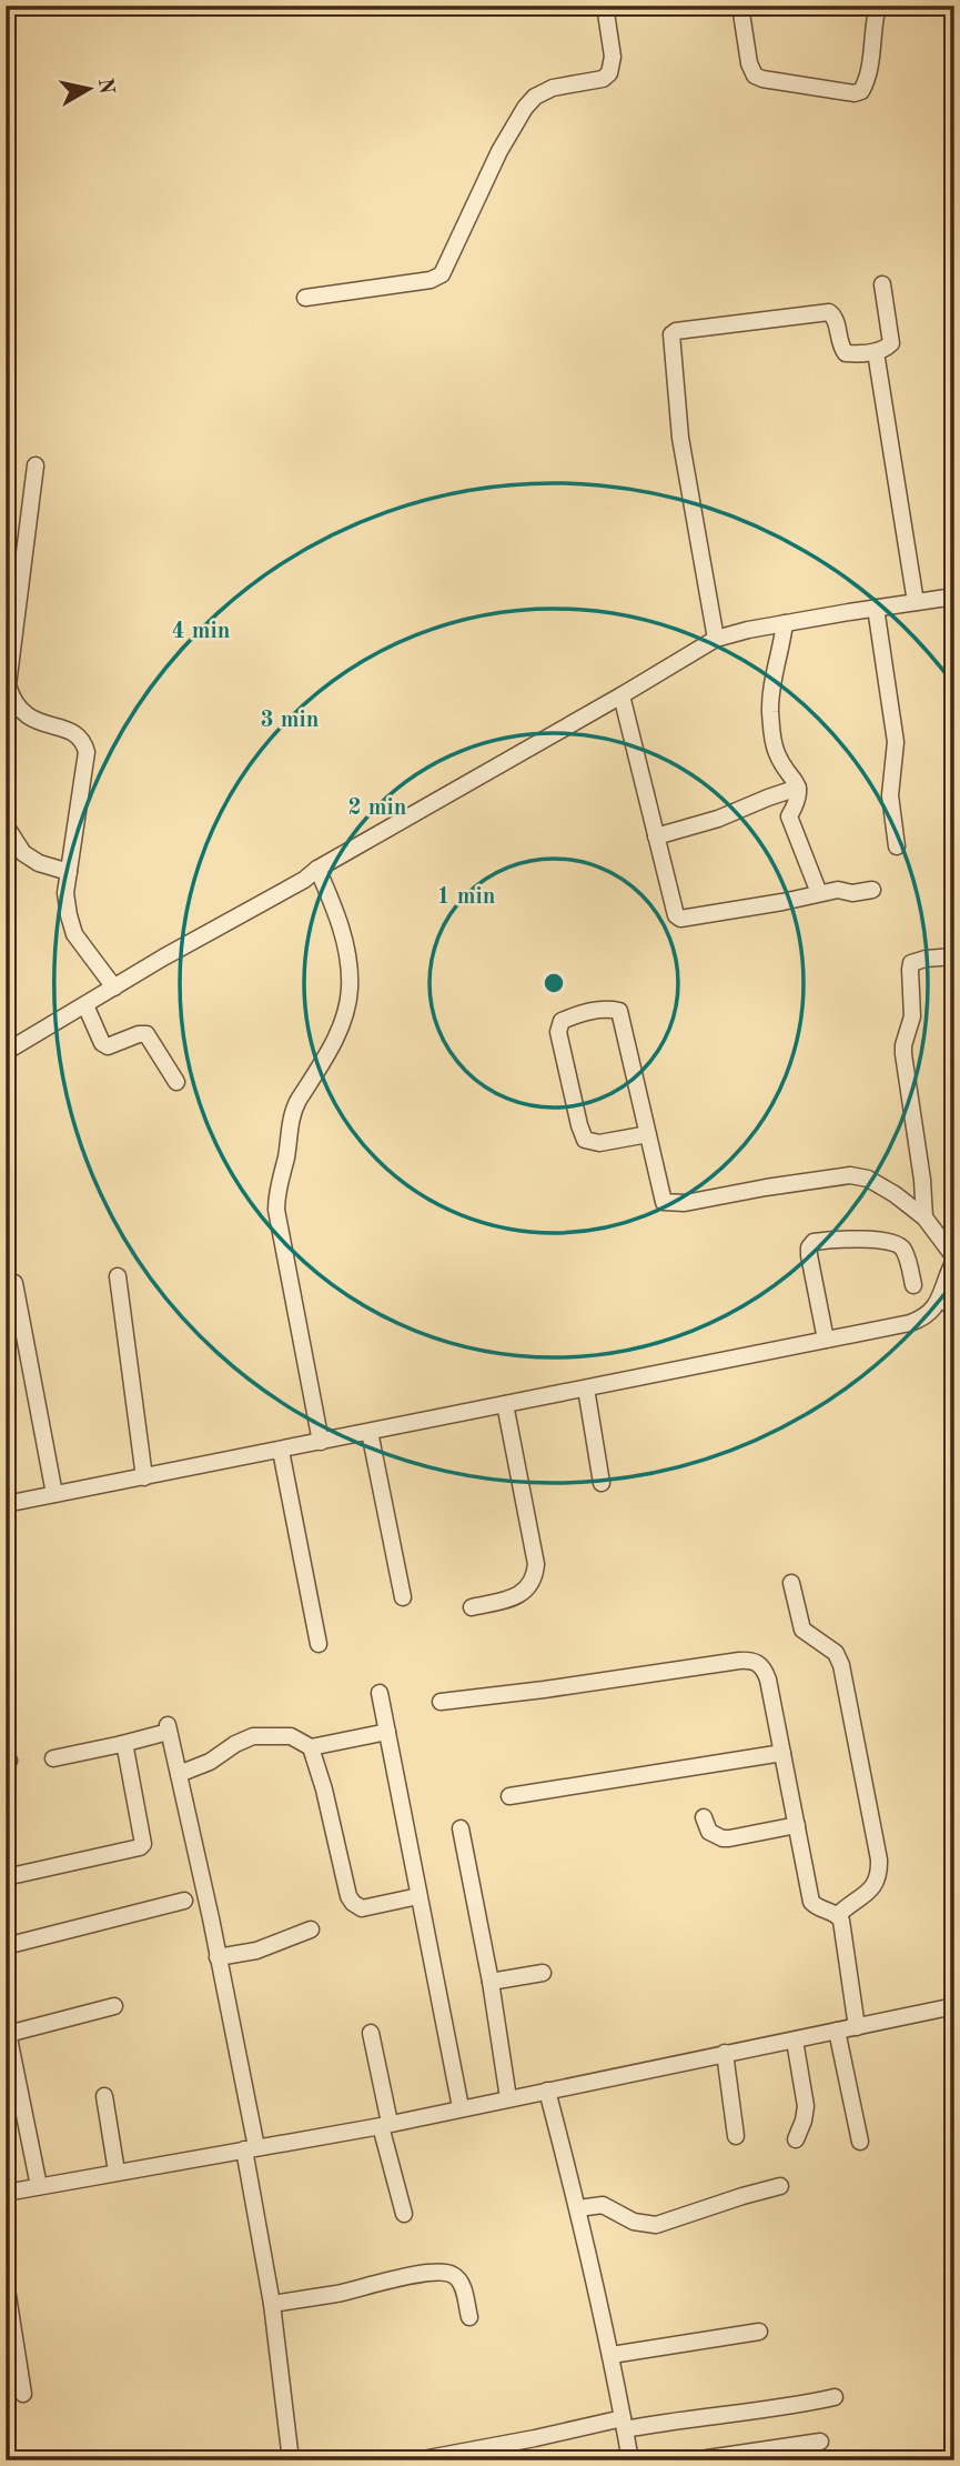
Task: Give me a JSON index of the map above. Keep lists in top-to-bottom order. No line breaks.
{"north":"right","rings":["4 min","3 min","2 min","1 min"]}
